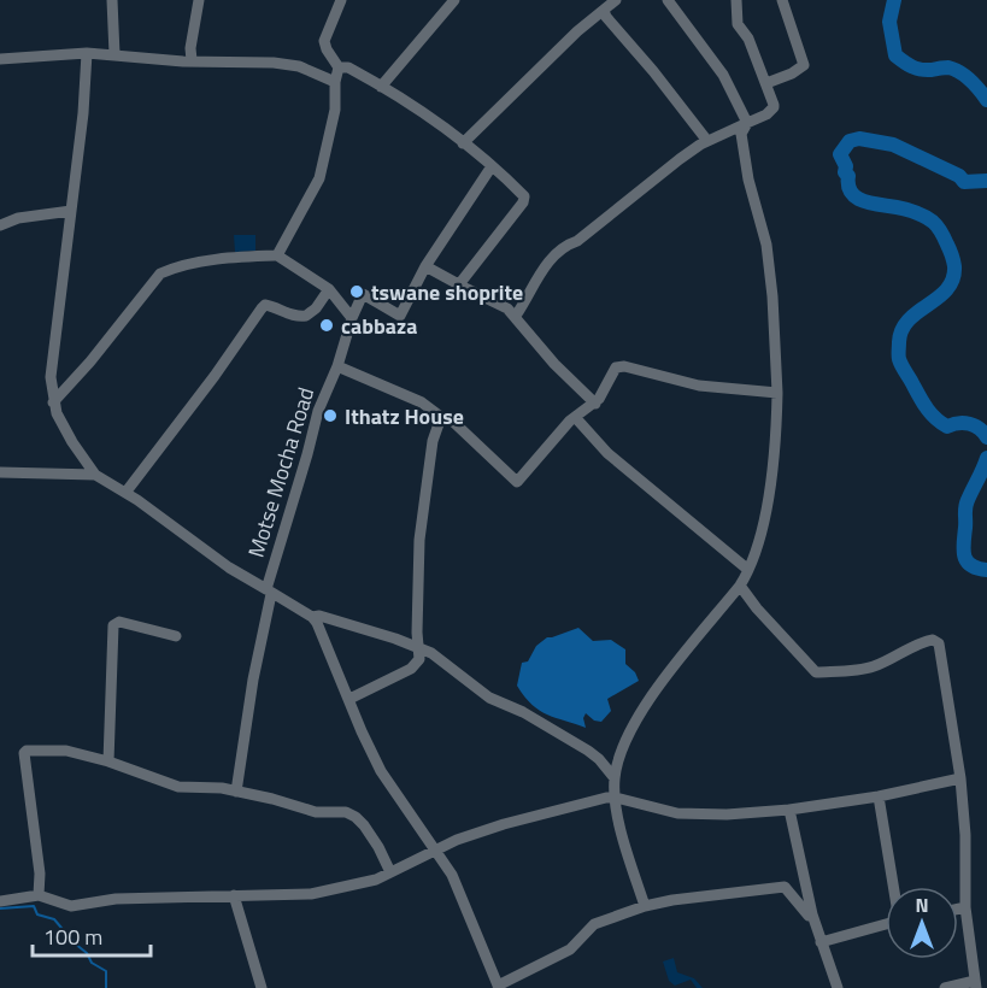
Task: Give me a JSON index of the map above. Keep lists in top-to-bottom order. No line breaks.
{"streets":{"street":["Motse Mocha Road"]},"places":["tswane shoprite","cabbaza","Ithatz House"],"scale_bar":"100 m","north":"top"}
